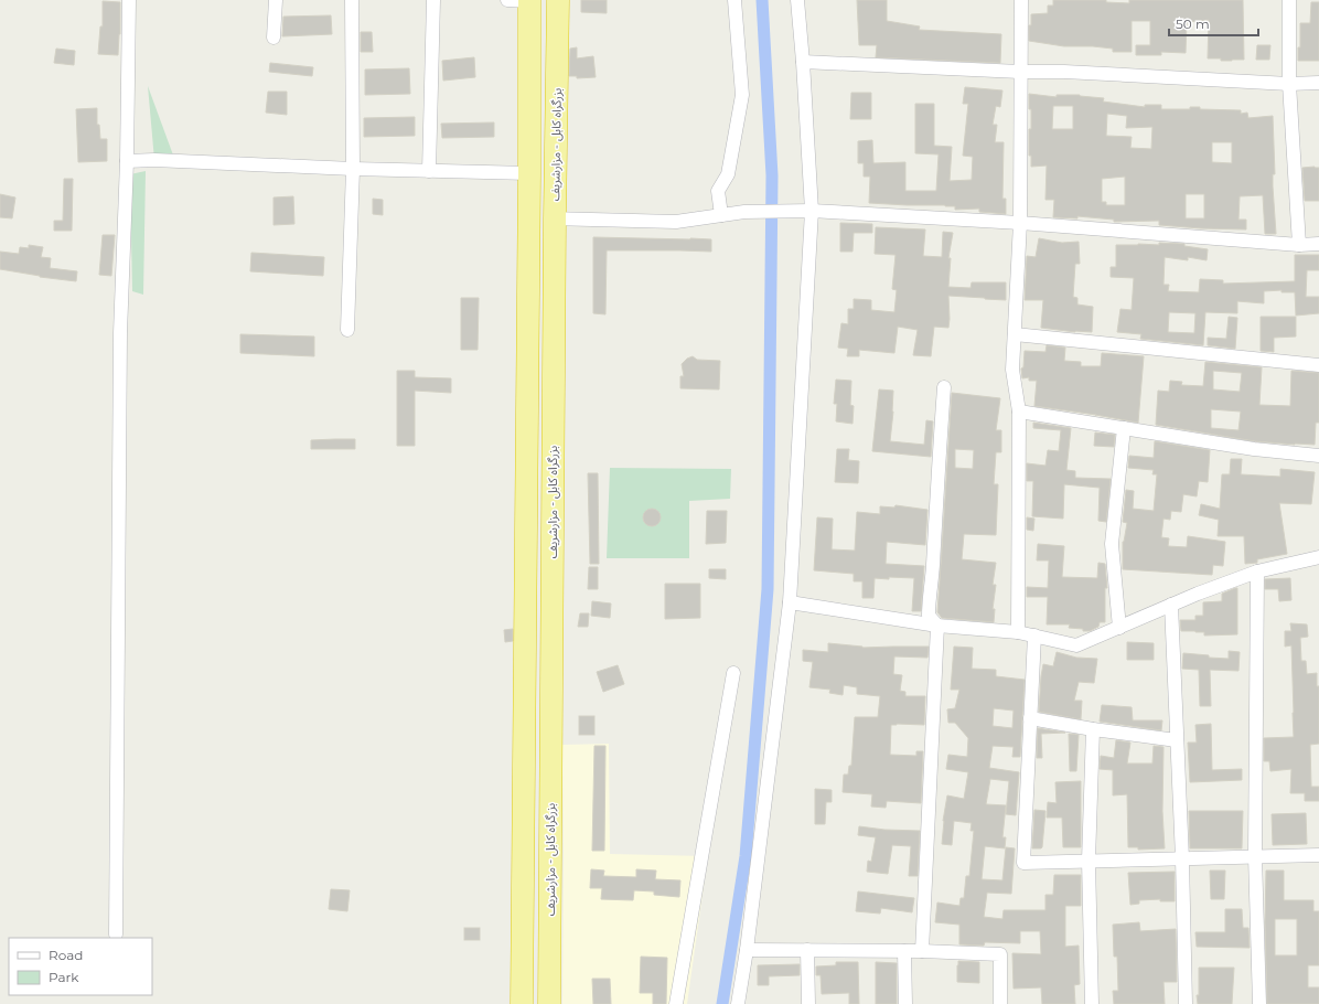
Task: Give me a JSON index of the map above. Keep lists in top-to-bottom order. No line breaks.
{"streets":{"highway":["بزرگراه کابل - مزارشریف"]},"legend":["Road","Park"],"scale_bar":"50 m"}
